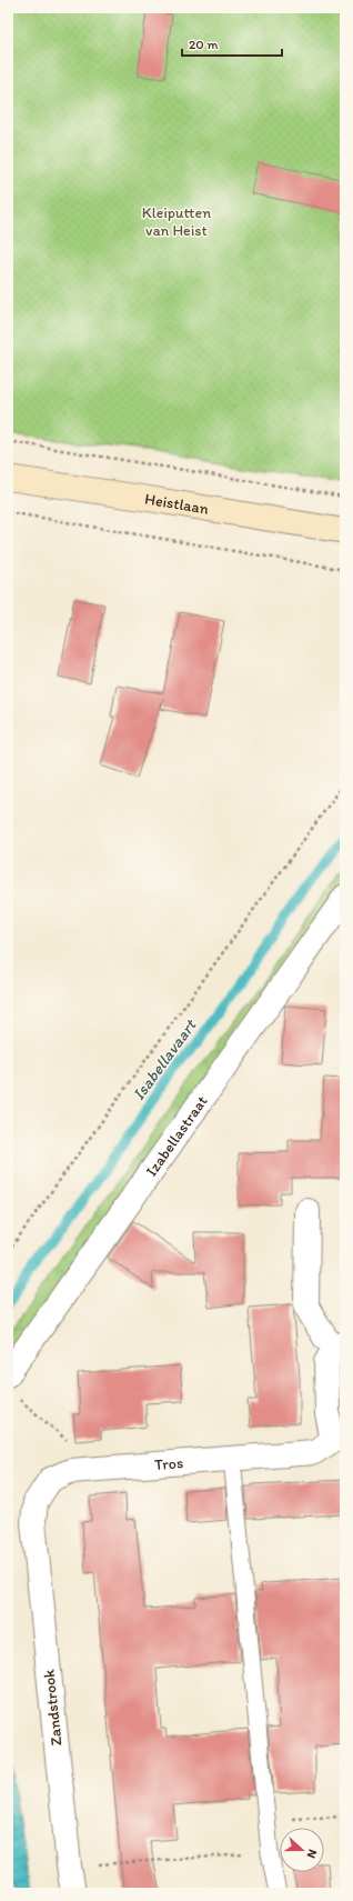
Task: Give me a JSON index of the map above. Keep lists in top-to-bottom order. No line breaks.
{"streets":{"main road":["Heistlaan"],"street":["Izabellastraat","Tros","Zandstrook"]},"crossings":[["Tros","Zandstrook"]],"water":["Isabellavaart"],"parks":["Kleiputten van Heist"],"scale_bar":"20 m","north":"right"}
